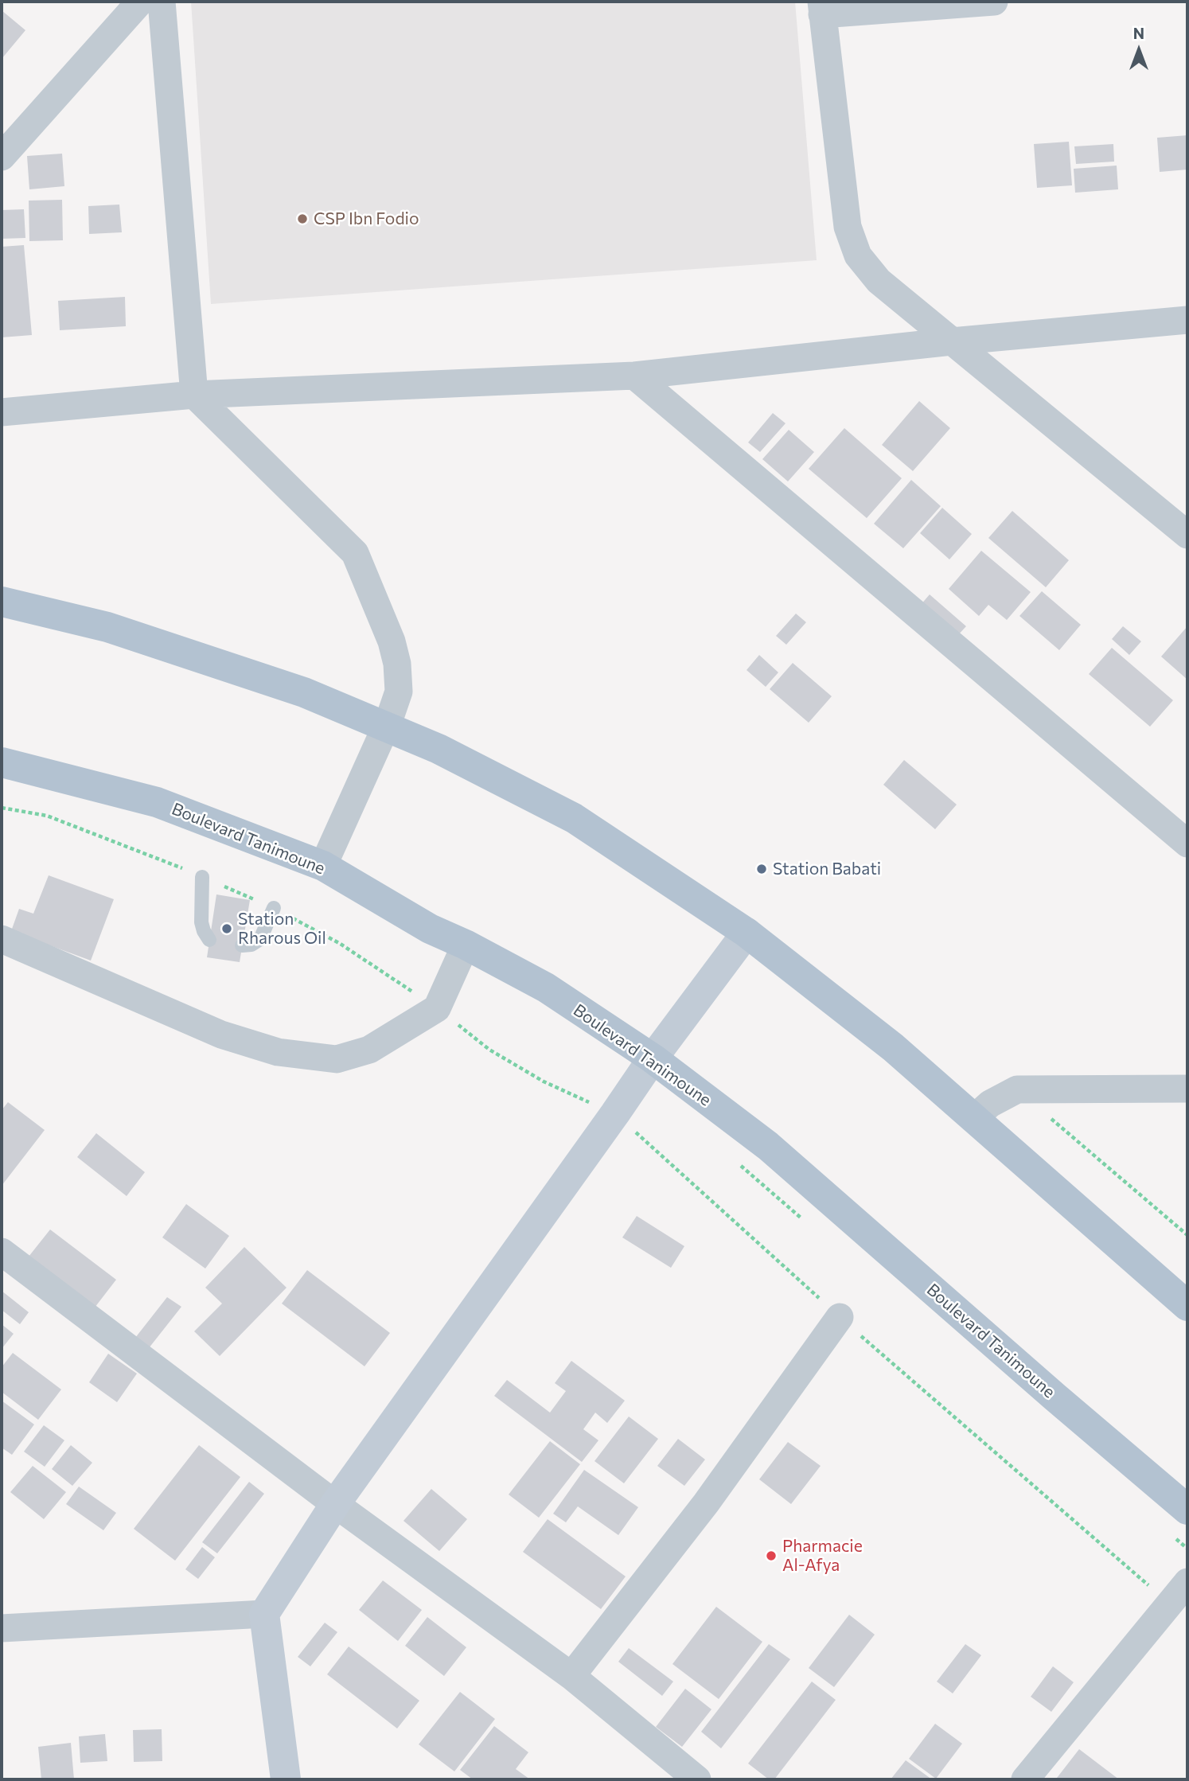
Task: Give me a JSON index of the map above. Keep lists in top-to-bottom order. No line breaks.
{"streets":{"main road":["Boulevard Tanimoune"]},"places":["CSP Ibn Fodio","Station Babati","Station Rharous Oil","Pharmacie Al-Afya"],"north":"top"}
